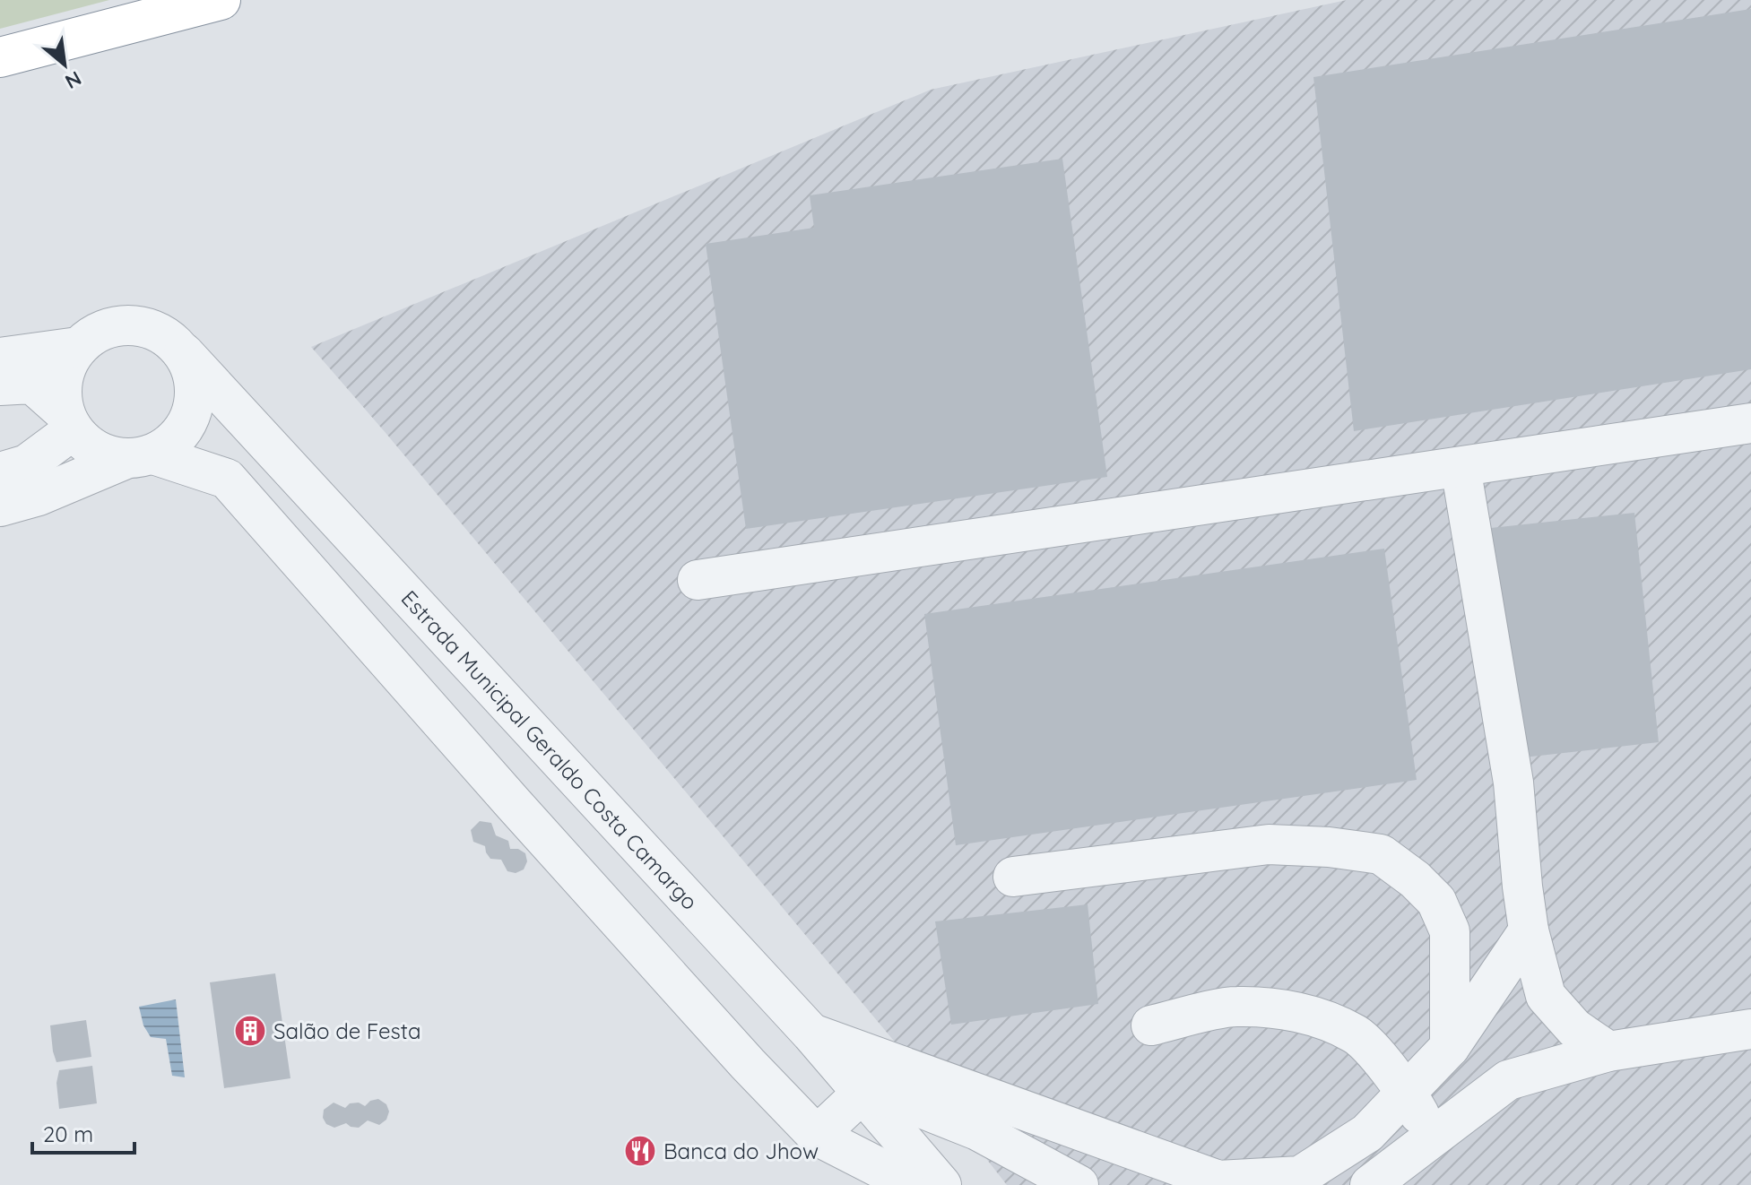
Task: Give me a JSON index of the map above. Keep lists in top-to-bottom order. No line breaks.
{"streets":{"street":["Estrada Municipal Geraldo Costa Camargo"]},"places":{"building":["Salão de Festa"],"restaurant":["Banca do Jhow"]},"scale_bar":"20 m","north":"bottom right"}
